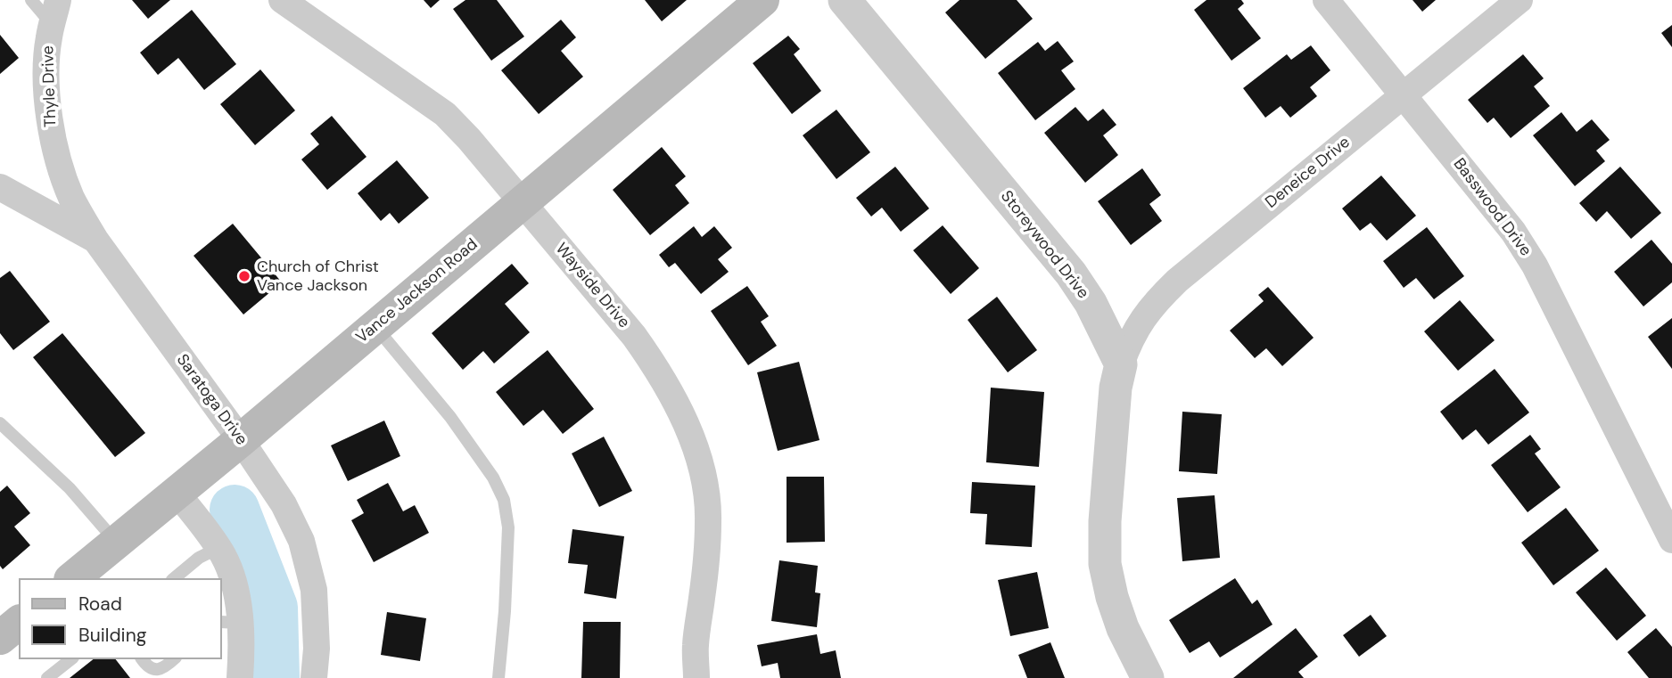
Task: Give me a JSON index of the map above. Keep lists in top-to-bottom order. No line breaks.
{"streets":{"main road":["Vance Jackson Road"],"street":["Thyle Drive","Deneice Drive","Basswood Drive","Storeywood Drive","Wayside Drive","Saratoga Drive"]},"crossings":[["Thyle Drive","Saratoga Drive"],["Deneice Drive","Basswood Drive"],["Deneice Drive","Storeywood Drive"],["Wayside Drive","Vance Jackson Road"],["Vance Jackson Road","Saratoga Drive"]],"places":["Church of Christ Vance Jackson"],"legend":["Road","Building"]}
